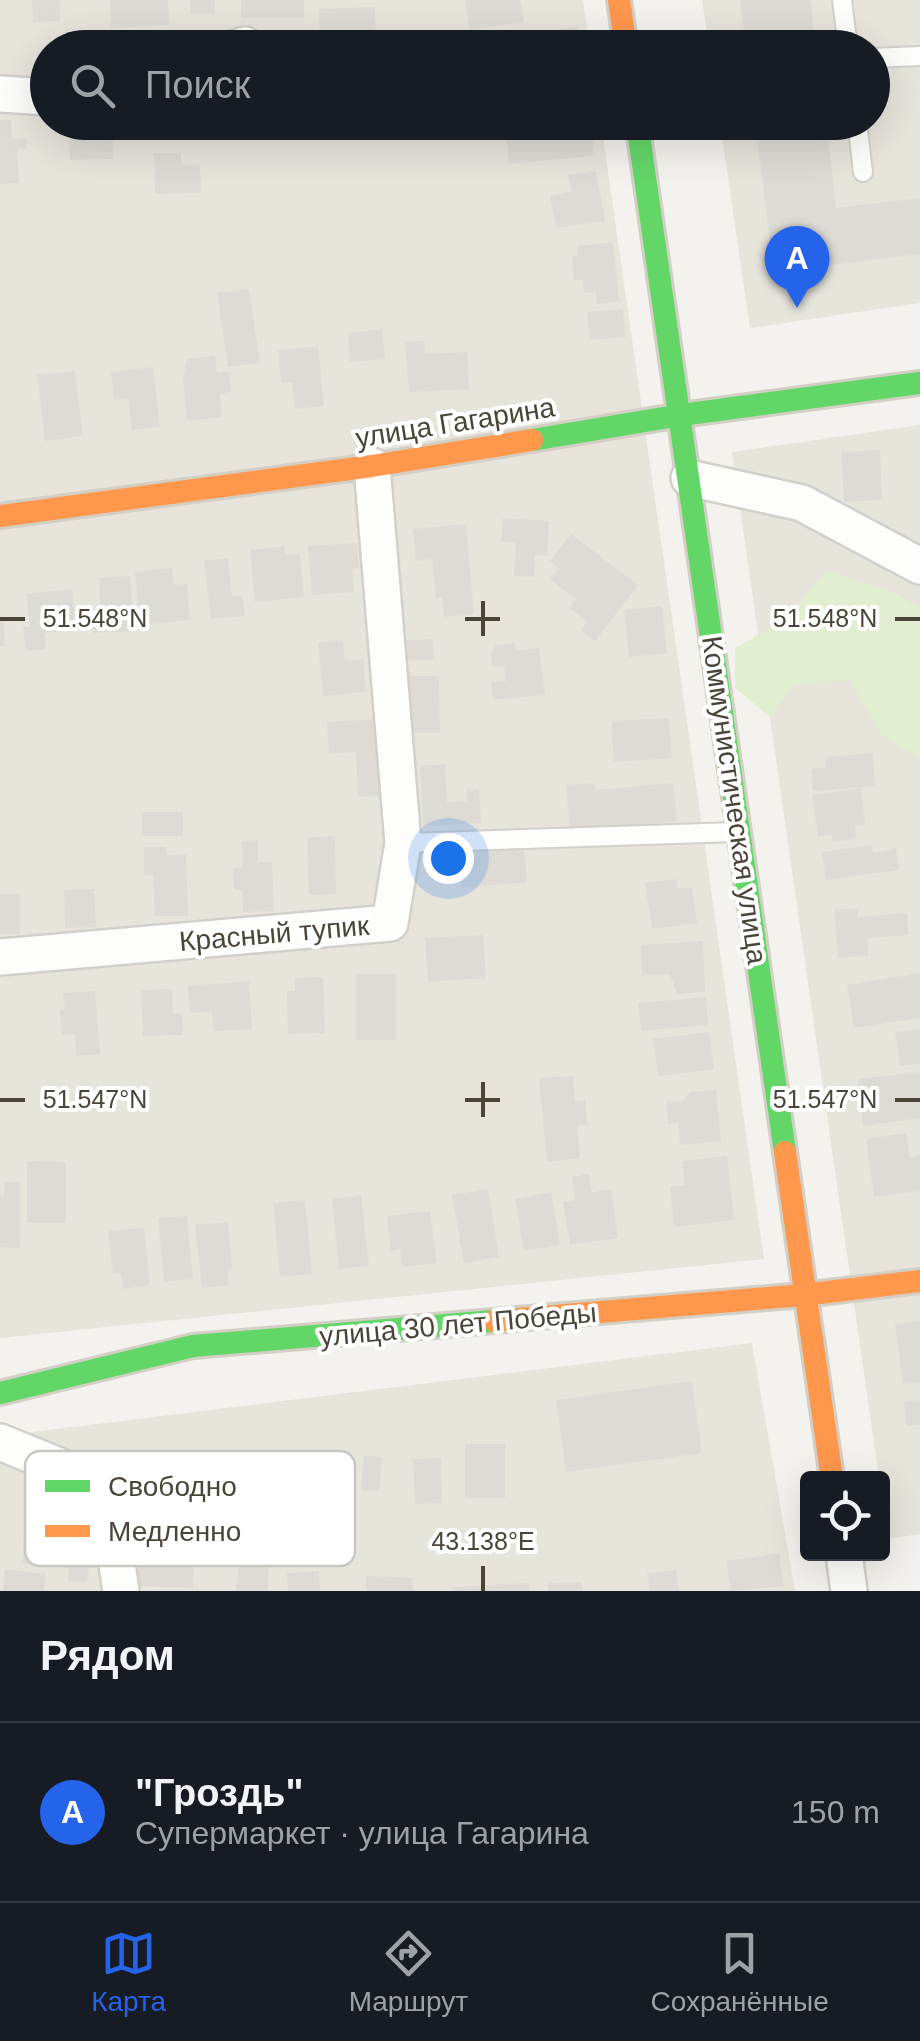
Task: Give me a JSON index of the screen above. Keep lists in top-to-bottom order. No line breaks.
{"streets":{"street":["улица Гагарина","Коммунистическая улица","Красный тупик","улица 30 лет Победы"]},"crossings":[["улица Гагарина","Коммунистическая улица"],["улица Гагарина","Красный тупик"],["Коммунистическая улица","улица 30 лет Победы"]],"legend":["Свободно","Медленно"],"page":{"search":"Поиск","pins":"A","heading":"Рядом","list":[{"mark":"A","name":"\"Гроздь\"","note":"Супермаркет · улица Гагарина","value":"150 m"}],"nav":["Карта","Маршрут","Сохранённые"]},"coordinates":["51.548°N","51.547°N","43.138°E"]}
